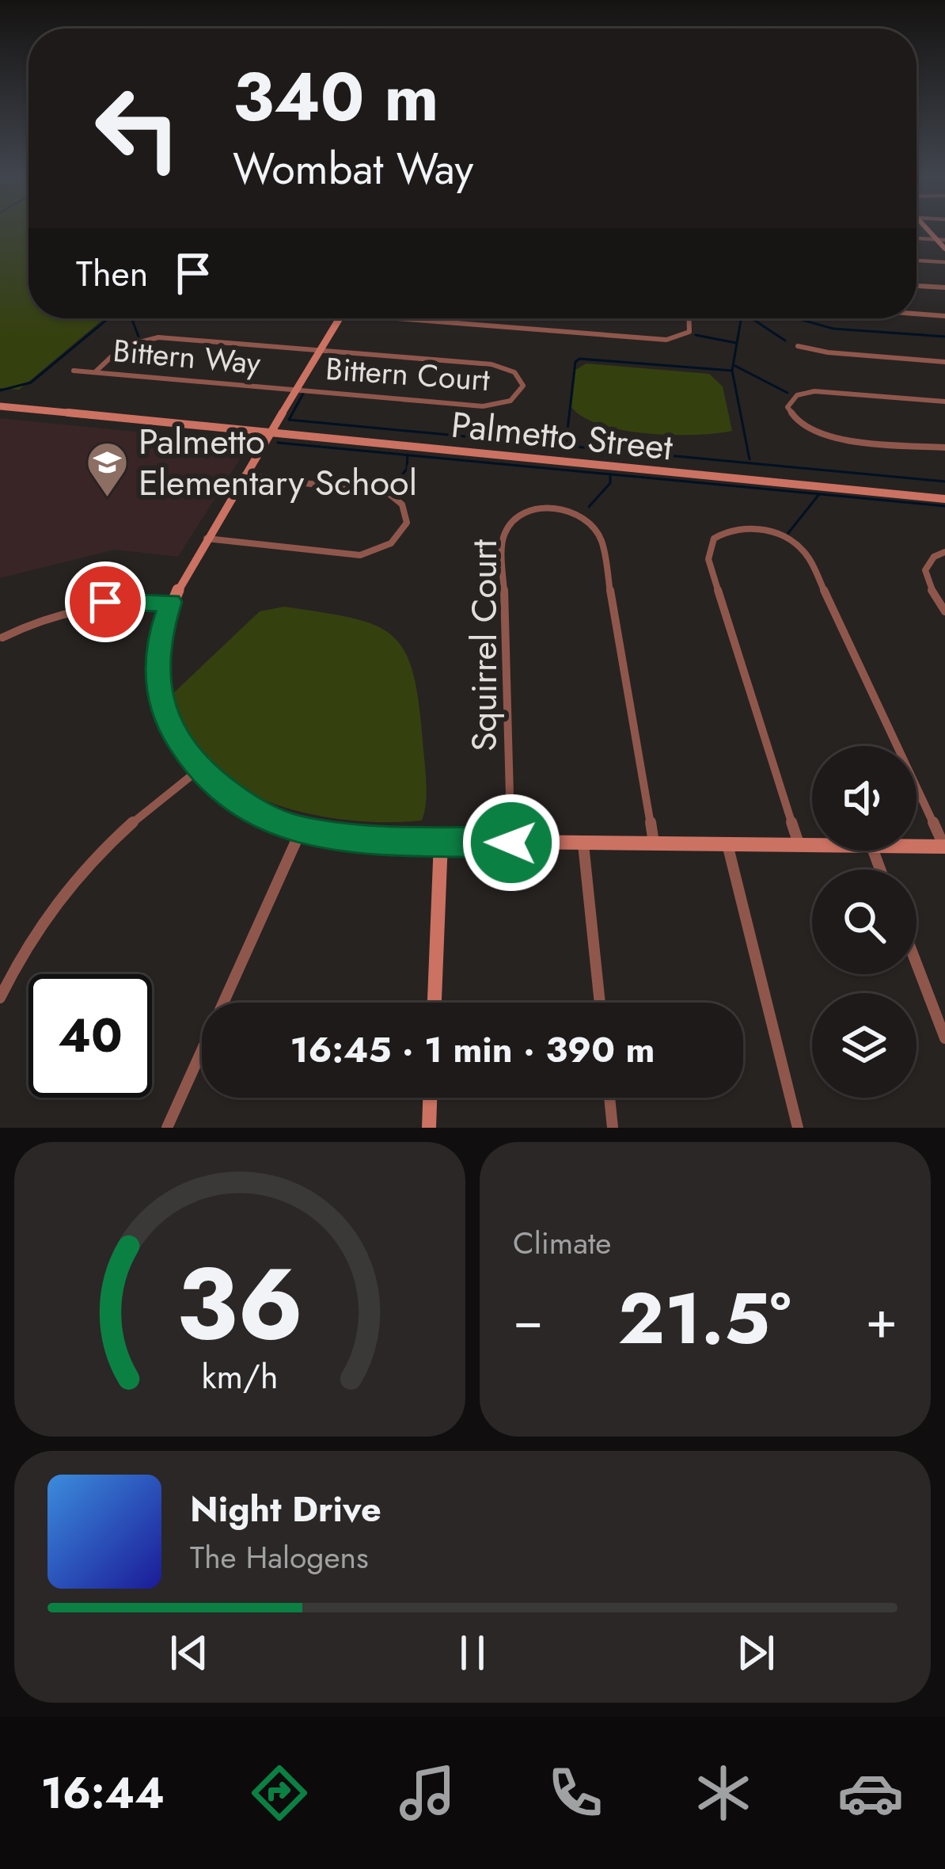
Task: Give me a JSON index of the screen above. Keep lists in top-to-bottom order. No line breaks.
{"streets":{"street":["Bittern Way","Bittern Court","Palmetto Street","Squirrel Court"]},"crossings":[["Bittern Way","Bittern Court"]],"places":{"school or university":["Palmetto Elementary School"]},"page":{"turn":["340 m","Wombat Way"],"then":"Then","limit":"40","trip":"16:45 · 1 min · 390 m","tile":"Climate","heat":["−","21.5°","+"],"song":["Night Drive","The Halogens"],"tabs":"16:44","gauge":["36","km/h"]}}
